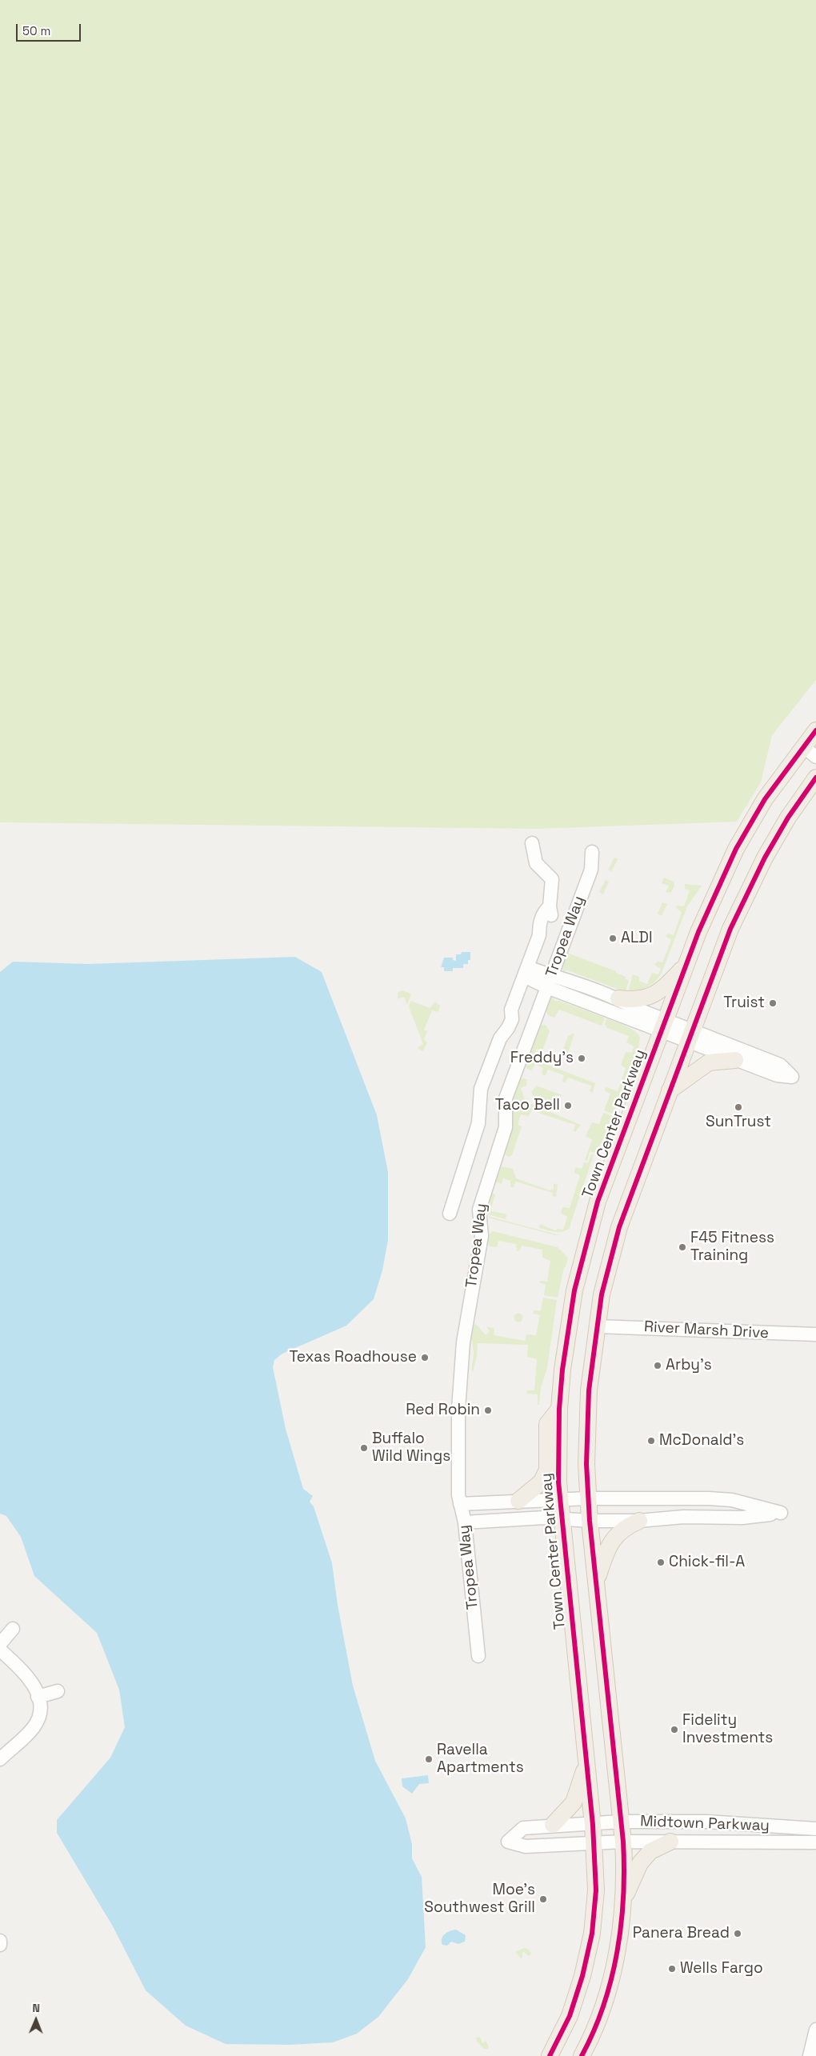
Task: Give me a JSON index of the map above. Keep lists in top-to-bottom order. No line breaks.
{"streets":{"main road":["Town Center Parkway"],"street":["Tropea Way","River Marsh Drive","Midtown Parkway"]},"crossings":[["Town Center Parkway","Midtown Parkway"]],"places":["ALDI","Truist","Freddy's","Taco Bell","SunTrust","F45 Fitness Training","Texas Roadhouse","Arby's","Red Robin","McDonald's","Buffalo Wild Wings","Chick-fil-A","Fidelity Investments","Ravella Apartments","Moe's Southwest Grill","Panera Bread","Wells Fargo"],"scale_bar":"50 m","north":"top"}
